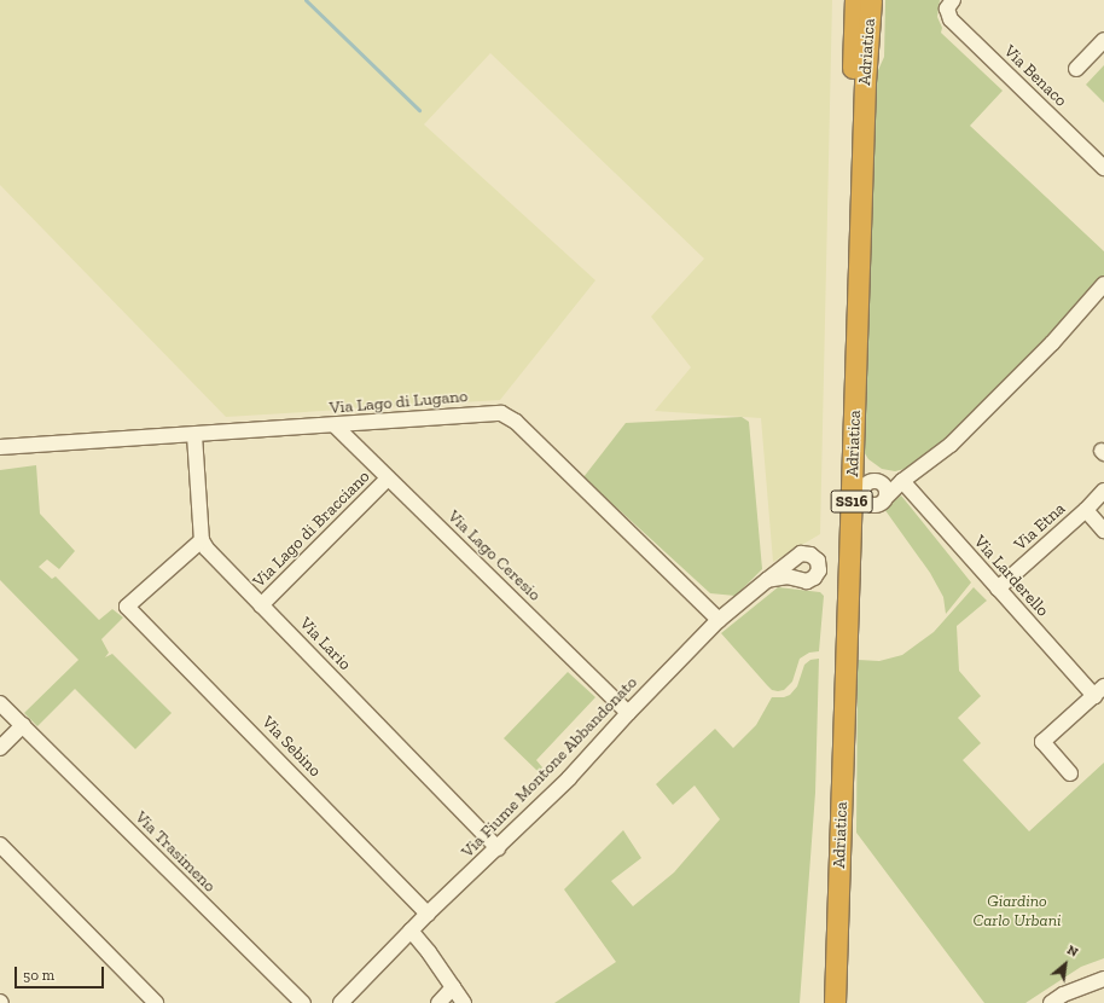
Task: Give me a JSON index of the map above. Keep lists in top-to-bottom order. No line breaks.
{"streets":{"highway":["Adriatica","SS16"],"street":["Via Benaco","Via Lago di Lugano","Via Etna","Via Lago di Bracciano","Via Lago Ceresio","Via Larderello","Via Lario","Via Sebino","Via Fiume Montone Abbandonato","Via Trasimeno"]},"crossings":[["Via Lago di Lugano","Via Lago Ceresio"],["Via Lago di Lugano","Via Fiume Montone Abbandonato"],["Via Etna","Via Larderello"],["Via Lago di Bracciano","Via Lago Ceresio"],["Via Lago di Bracciano","Via Lario"],["Via Lago Ceresio","Via Fiume Montone Abbandonato"],["Via Lario","Via Sebino"],["Via Lario","Via Fiume Montone Abbandonato"],["Via Sebino","Via Fiume Montone Abbandonato"]],"parks":["Giardino Carlo Urbani"],"scale_bar":"50 m","north":"top right"}
